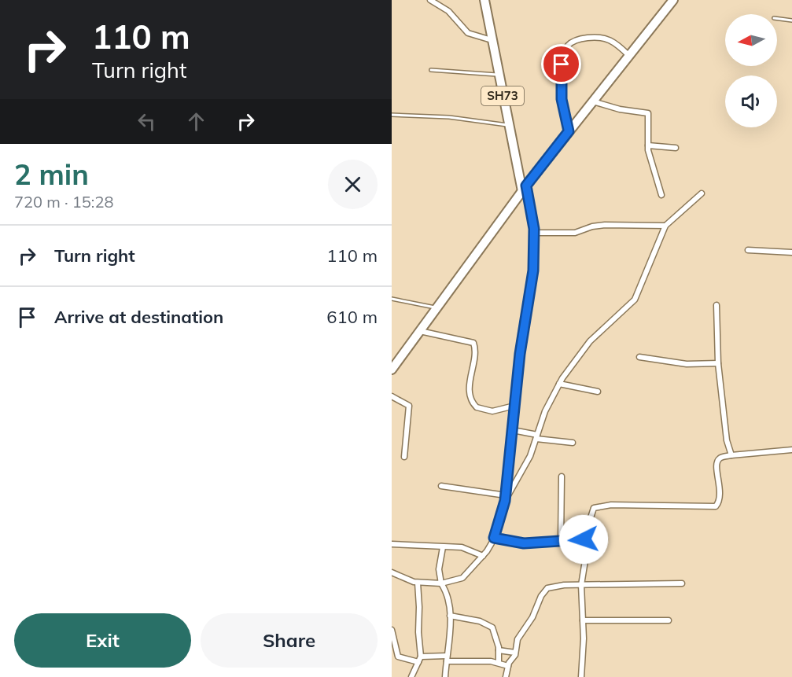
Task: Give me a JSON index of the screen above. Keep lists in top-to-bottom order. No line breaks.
{"streets":{"main road":["SH73"]},"north":"left","page":{"turn":["110 m","Turn right"],"heading":["2 min","720 m · 15:28"],"list":[{"name":"Turn right","value":"110 m"},{"name":"Arrive at destination","value":"610 m"}],"buttons":["Exit","Share"]}}
